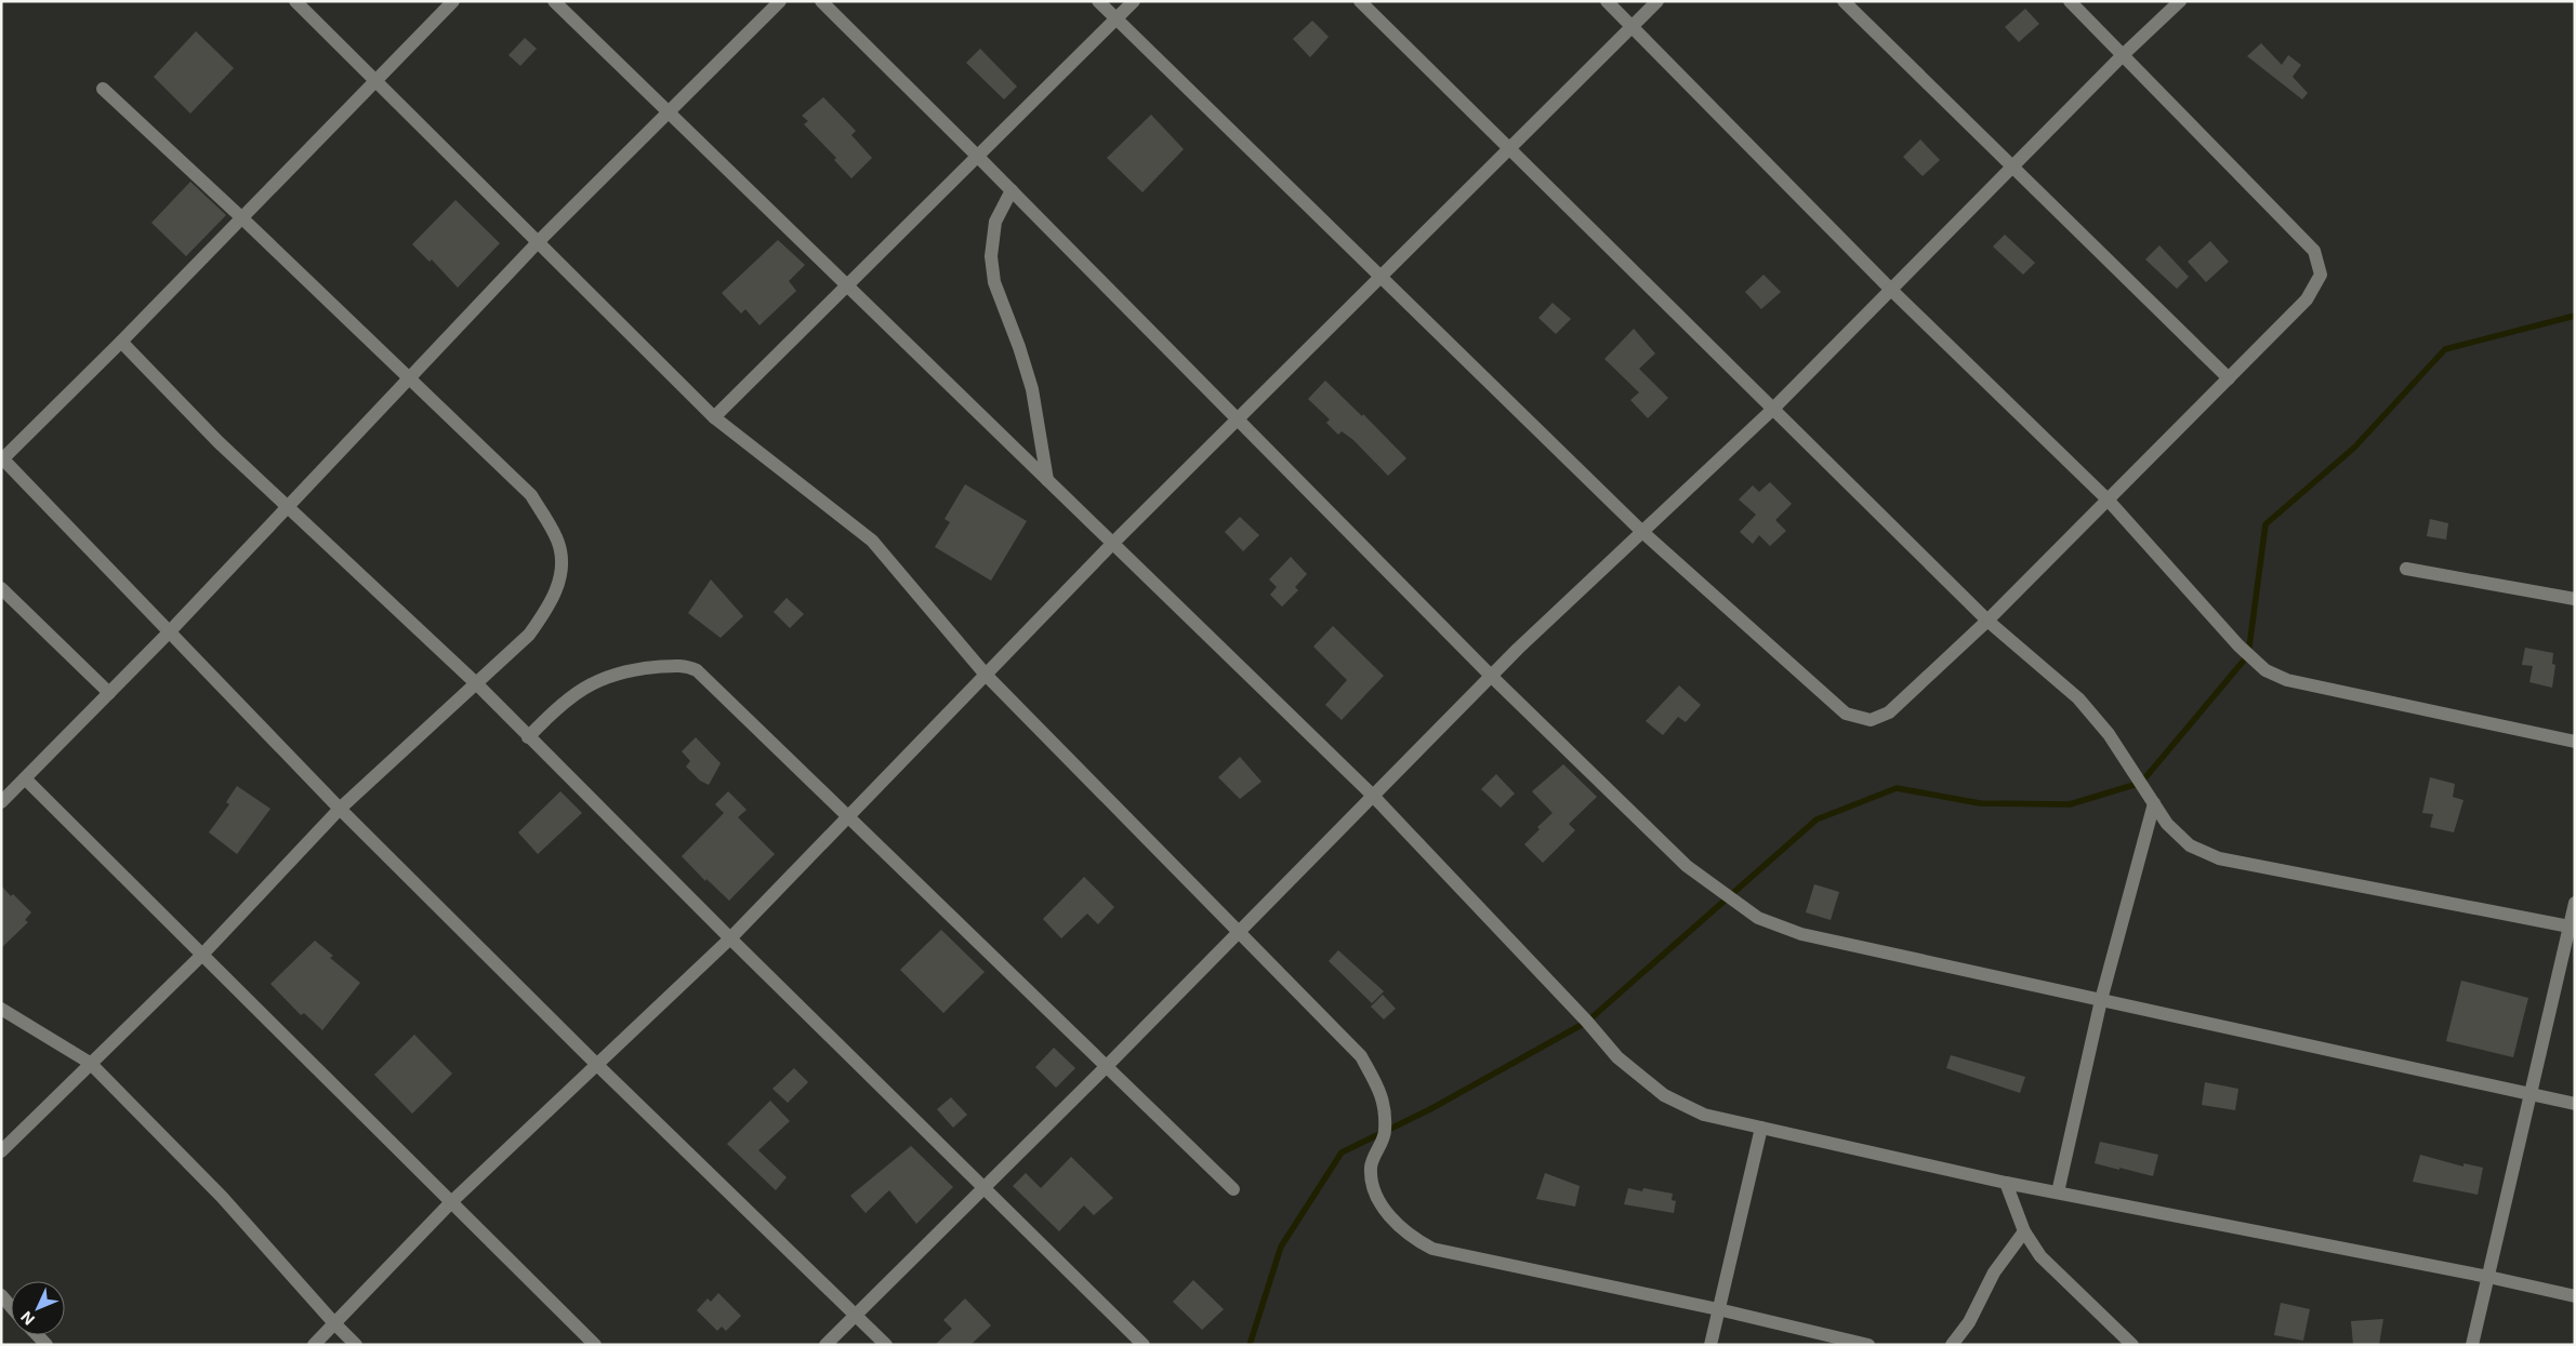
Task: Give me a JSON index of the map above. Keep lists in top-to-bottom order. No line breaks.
{"north":"bottom left"}
